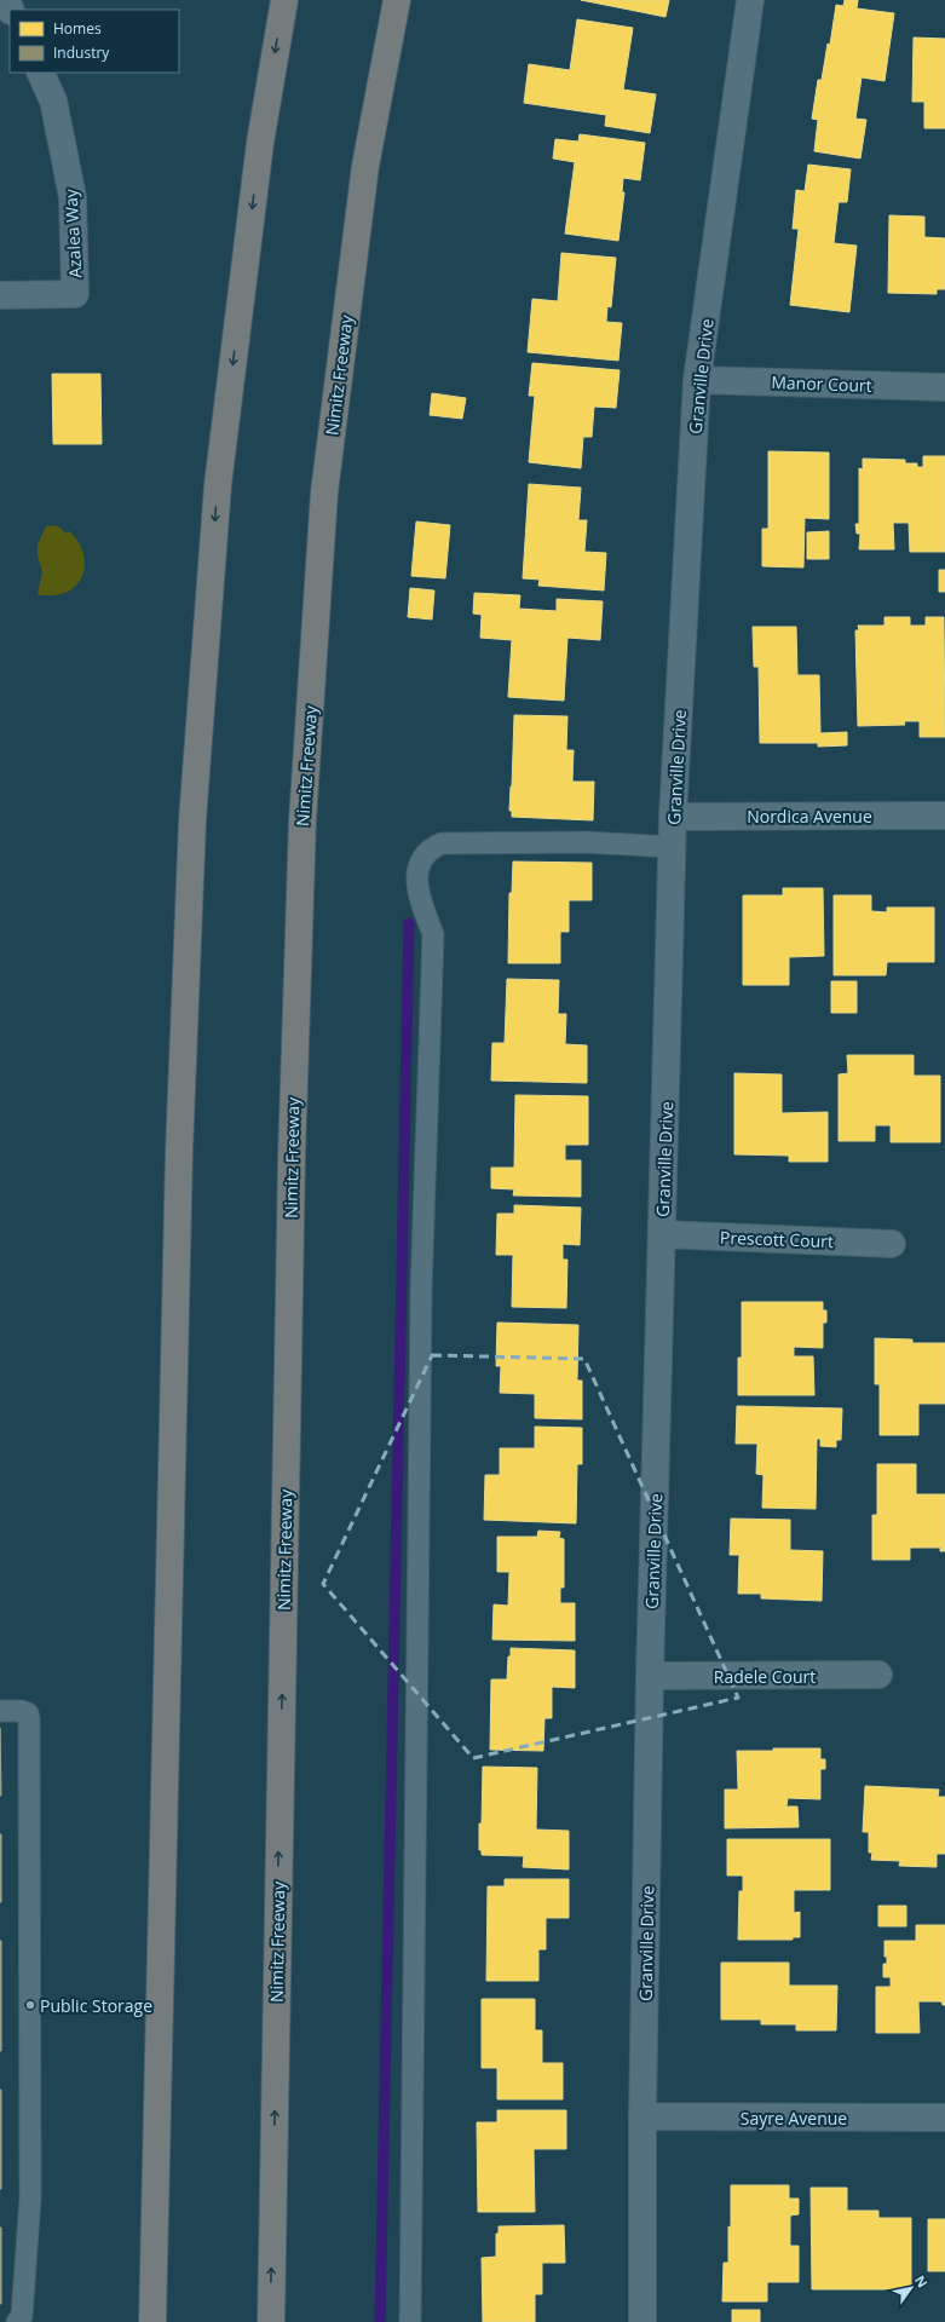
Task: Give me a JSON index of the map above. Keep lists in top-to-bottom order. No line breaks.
{"streets":{"highway":["Nimitz Freeway"],"street":["Azalea Way","Granville Drive","Manor Court","Nordica Avenue","Prescott Court","Radele Court","Sayre Avenue"]},"crossings":[["Granville Drive","Manor Court"],["Granville Drive","Nordica Avenue"],["Granville Drive","Prescott Court"],["Granville Drive","Radele Court"],["Granville Drive","Sayre Avenue"]],"places":["Public Storage"],"legend":["Homes","Industry"],"north":"top right"}
